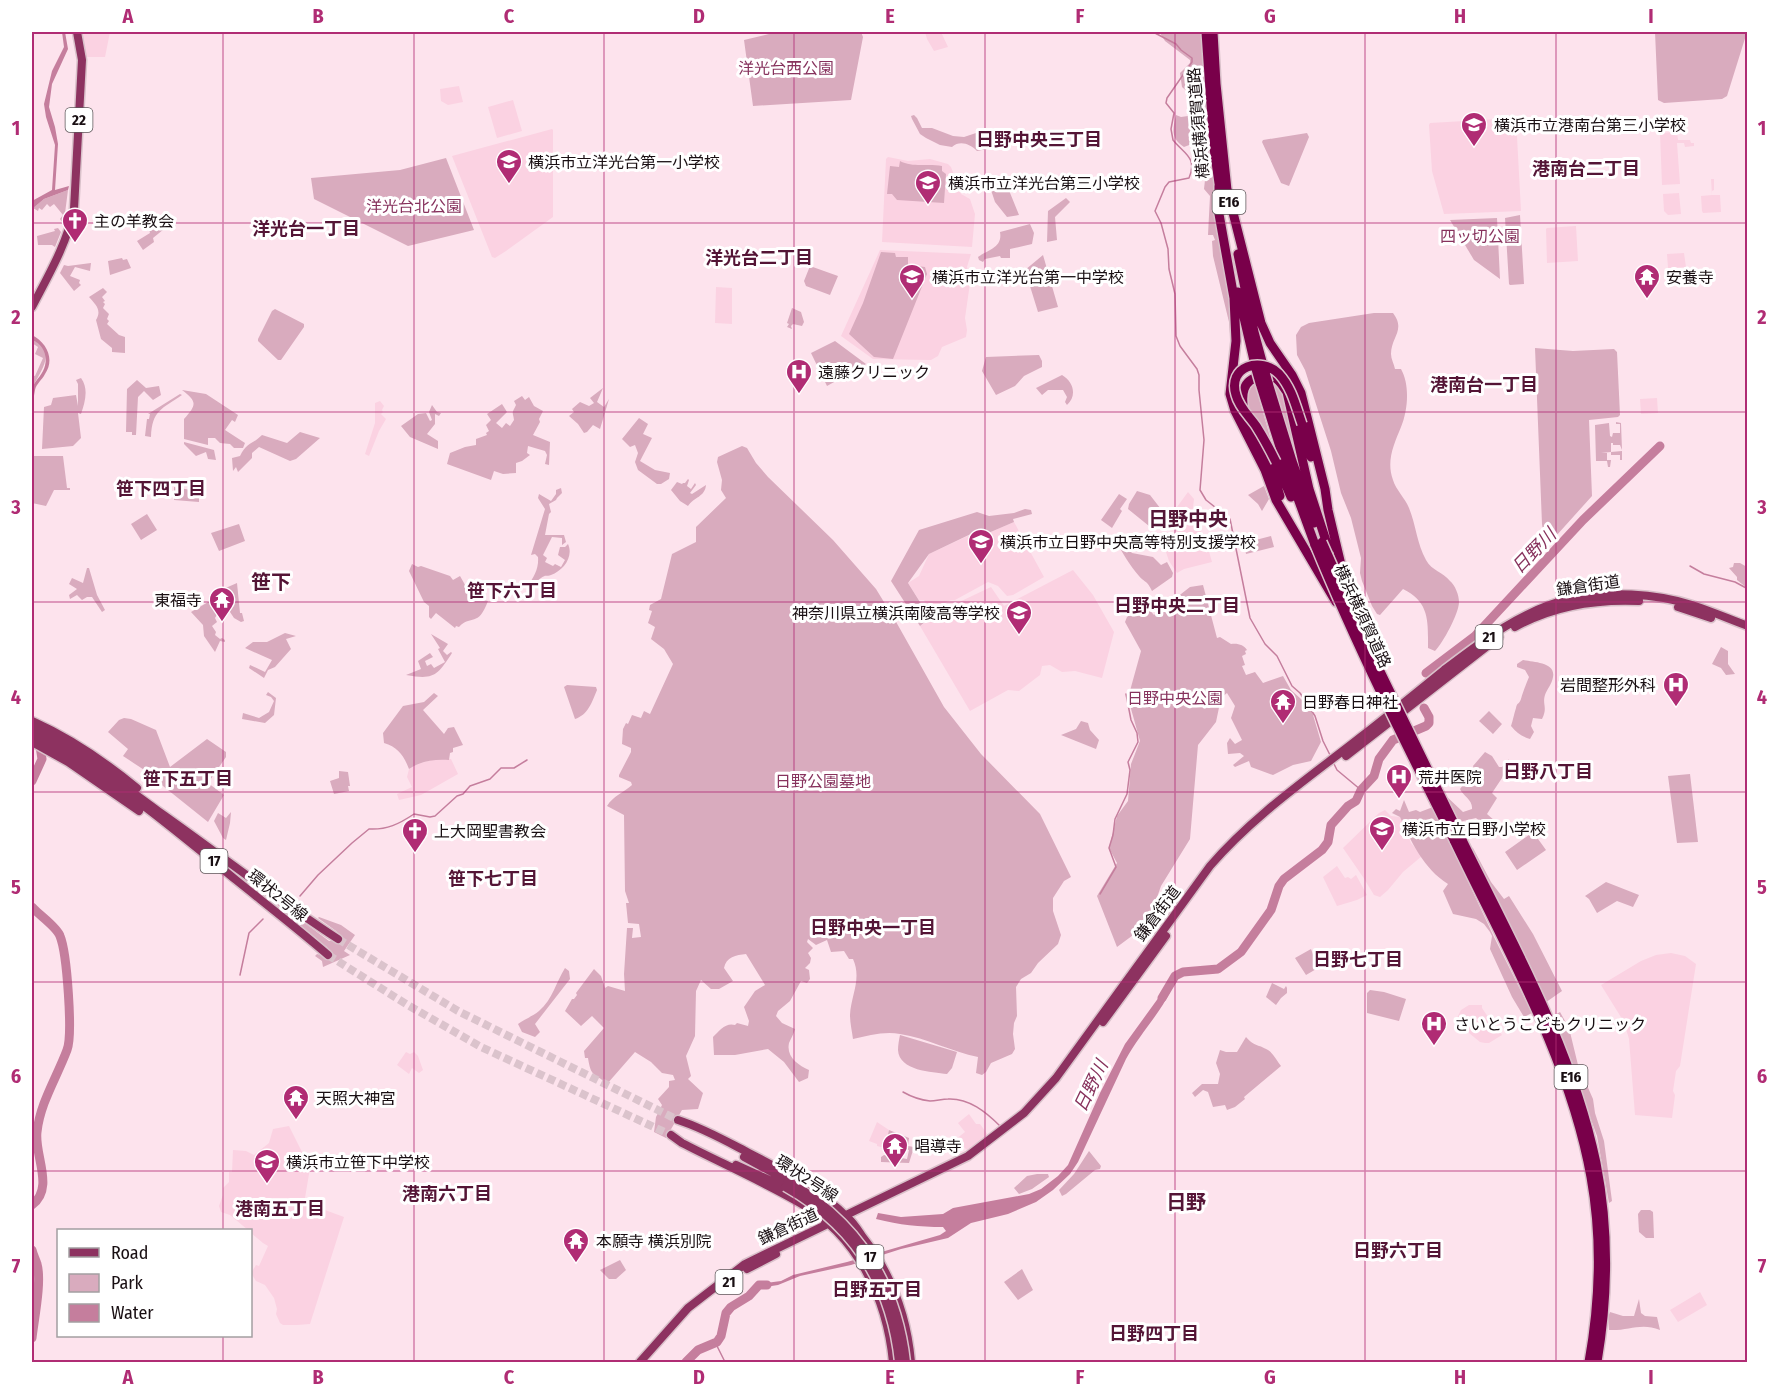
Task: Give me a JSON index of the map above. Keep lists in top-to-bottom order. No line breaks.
{"streets":{"highway":["横浜横須賀道路","E16"],"main road":["22","鎌倉街道","21","17","環状2号線"]},"crossings":[["鎌倉街道","環状2号線"],["17","環状2号線"]],"districts":["日野中央三丁目","港南台二丁目","洋光台一丁目","洋光台二丁目","港南台一丁目","笹下四丁目","日野中央","笹下","笹下六丁目","日野中央二丁目","日野八丁目","笹下五丁目","笹下七丁目","日野中央一丁目","日野七丁目","港南六丁目","日野","港南五丁目","日野六丁目","日野五丁目","日野四丁目"],"water":["日野川"],"parks":["洋光台西公園","洋光台北公園","四ッ切公園","日野中央公園","日野公園墓地"],"places":{"school or university":["横浜市立港南台第三小学校","横浜市立洋光台第一小学校","横浜市立洋光台第三小学校","横浜市立洋光台第一中学校","横浜市立日野中央高等特別支援学校","神奈川県立横浜南陵高等学校","横浜市立日野小学校","横浜市立笹下中学校"],"church":["主の羊教会","上大岡聖書教会"],"temple":["安養寺","東福寺","日野春日神社","天照大神宮","唱導寺","本願寺 横浜別院"],"hospital":["遠藤クリニック","岩間整形外科","荒井医院","さいとうこどもクリニック"]},"legend":["Road","Park","Water"],"grid":{"columns":["A","B","C","D","E","F","G","H","I"],"rows":["1","2","3","4","5","6","7"]}}
